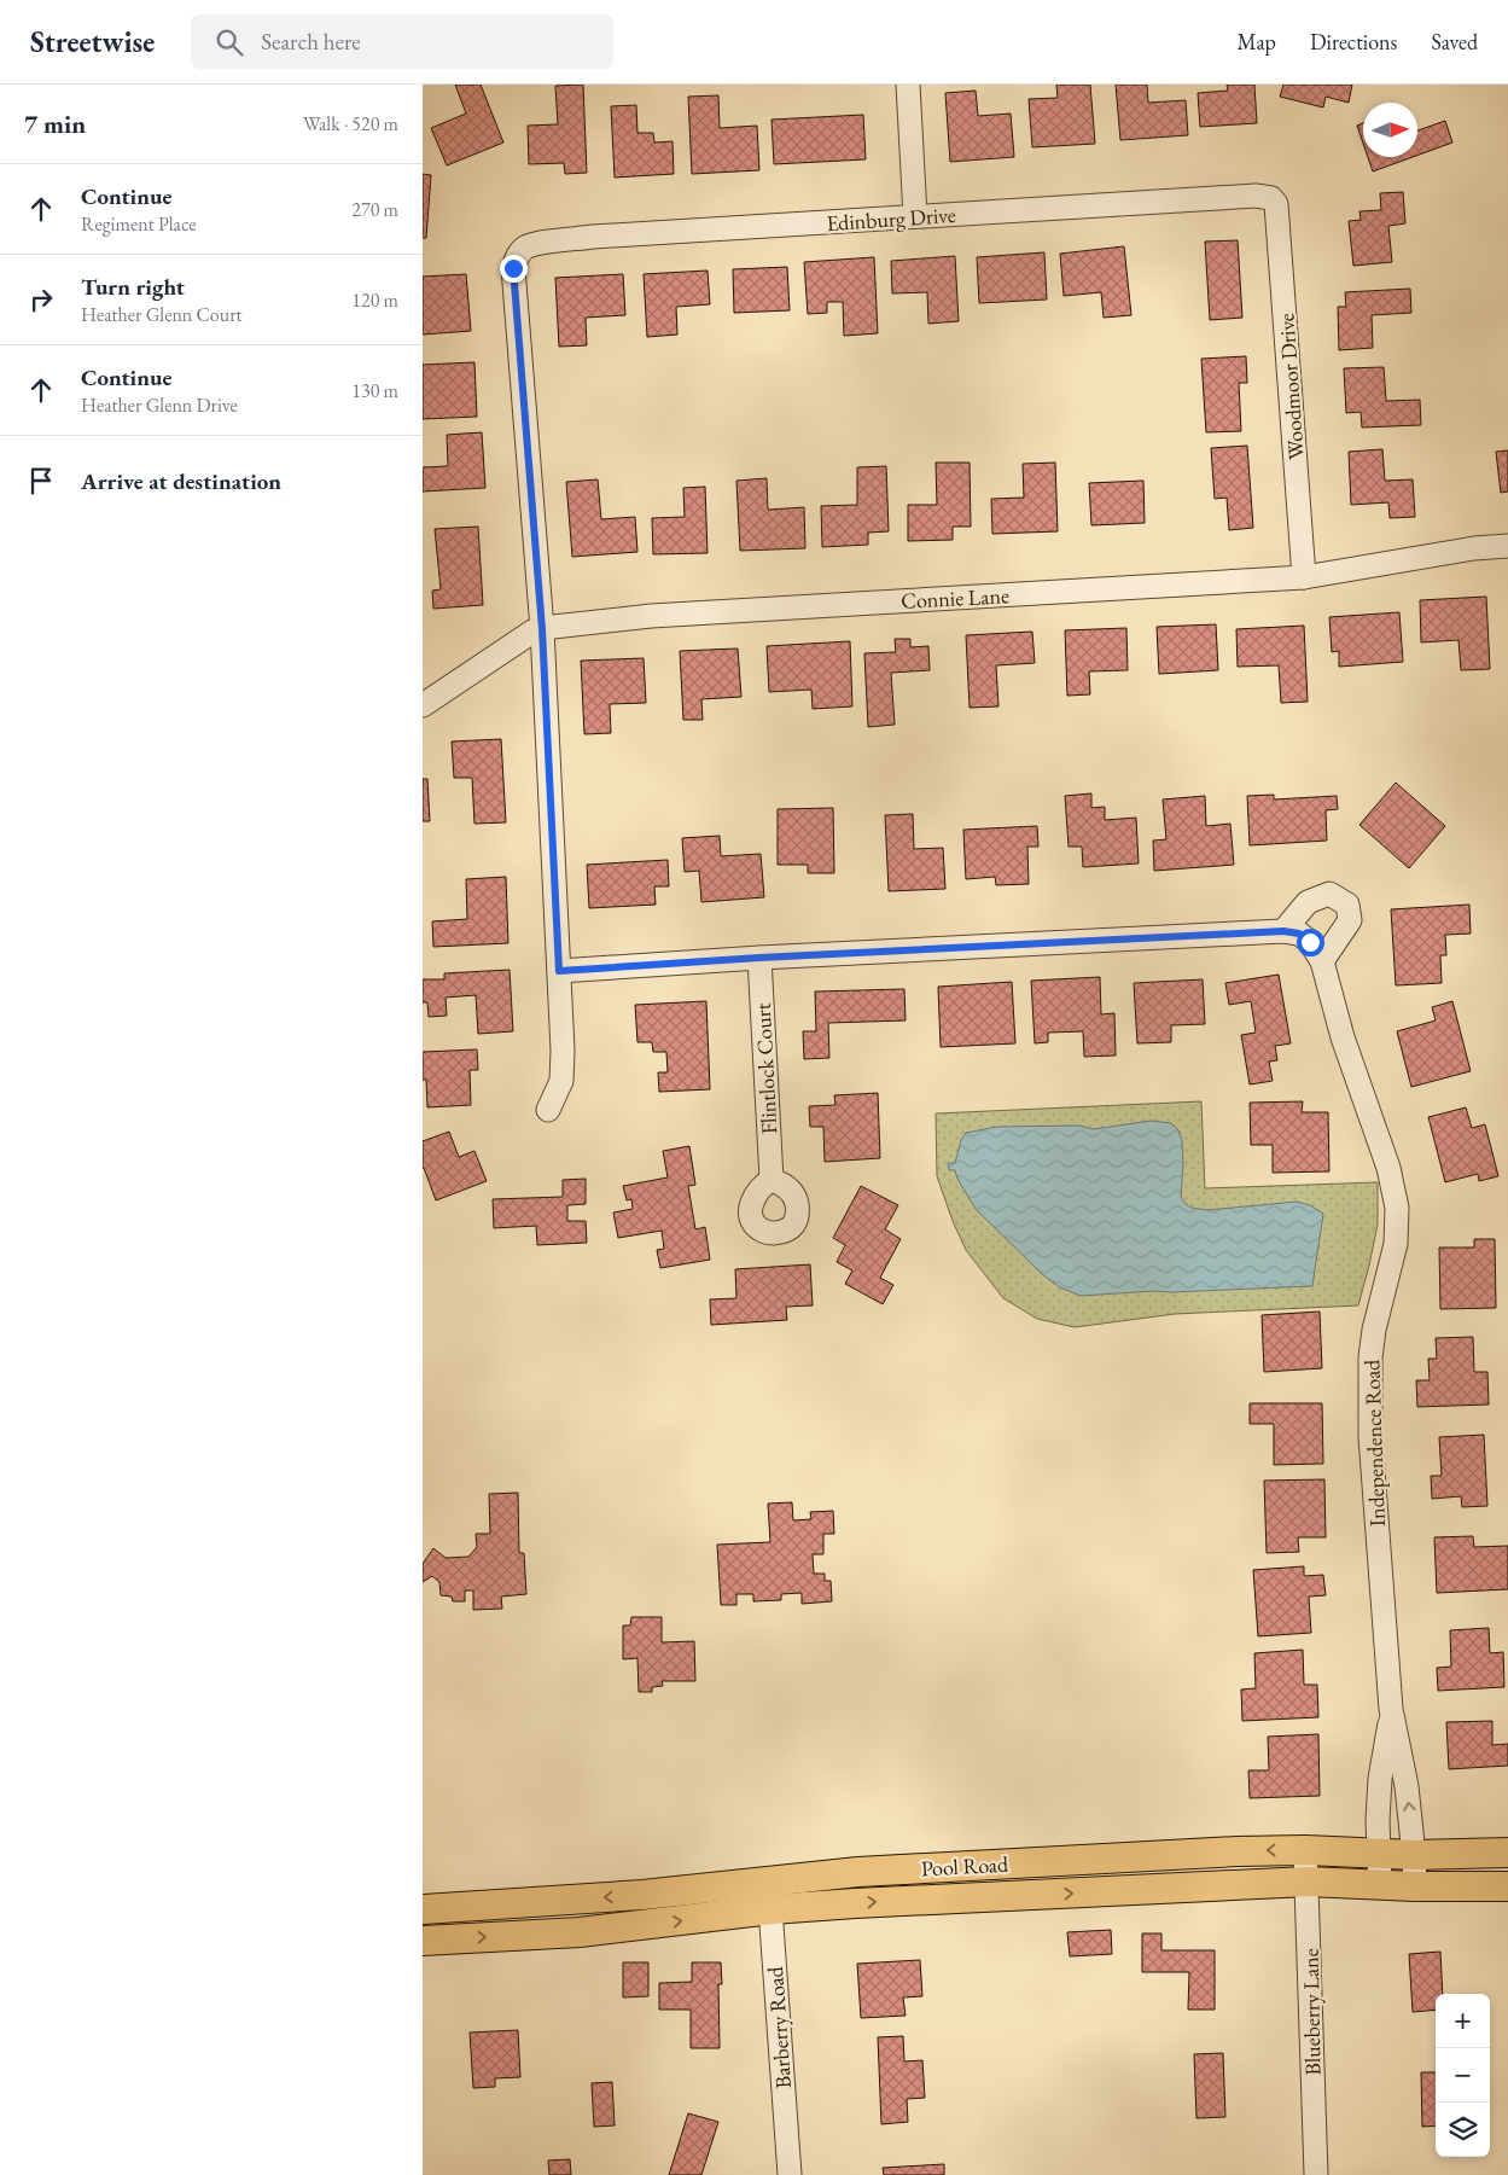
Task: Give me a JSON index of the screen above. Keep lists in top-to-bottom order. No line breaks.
{"streets":{"main road":["Pool Road"],"street":["Edinburg Drive","Woodmoor Drive","Connie Lane","Flintlock Court","Independence Road","Blueberry Lane","Barberry Road"]},"crossings":[["Edinburg Drive","Woodmoor Drive"],["Edinburg Drive","Connie Lane"],["Woodmoor Drive","Connie Lane"],["Independence Road","Pool Road"],["Pool Road","Blueberry Lane"],["Pool Road","Barberry Road"]],"north":"right","page":{"header":"Streetwise","search":"Search here","nav":["Map","Directions","Saved"],"heading":["7 min","Walk · 520 m"],"list":[["Continue","Regiment Place","270 m"],["Turn right","Heather Glenn Court","120 m"],["Continue","Heather Glenn Drive","130 m"],"Arrive at destination"],"map_buttons":["+","−"]}}
